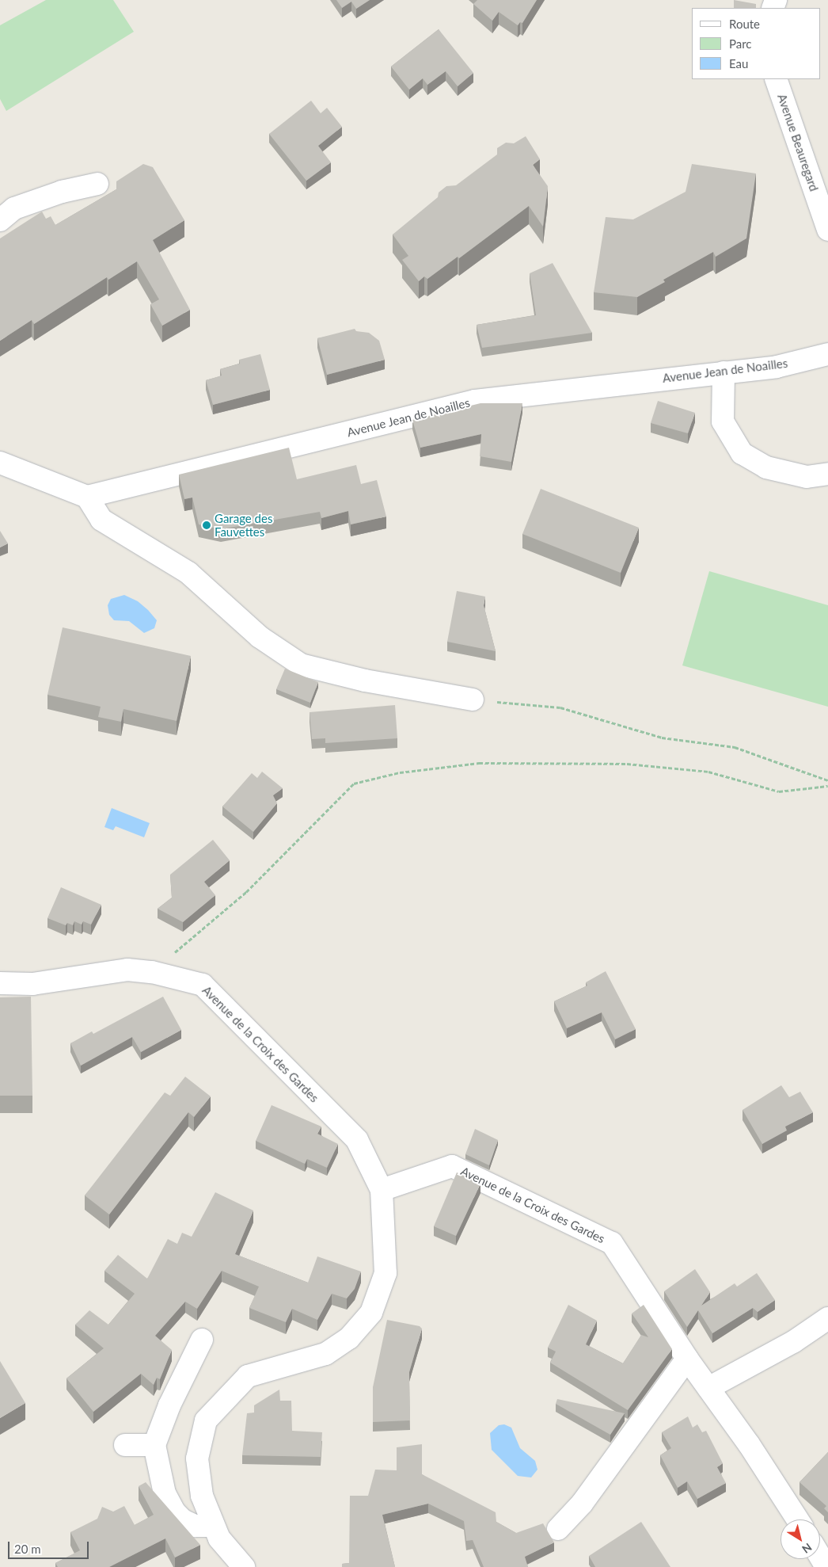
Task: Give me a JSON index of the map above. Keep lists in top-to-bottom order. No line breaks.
{"streets":{"street":["Avenue Beauregard","Avenue Jean de Noailles","Avenue de la Croix des Gardes"]},"places":["Garage des Fauvettes"],"legend":["Route","Parc","Eau"],"scale_bar":"20 m","north":"bottom right"}
